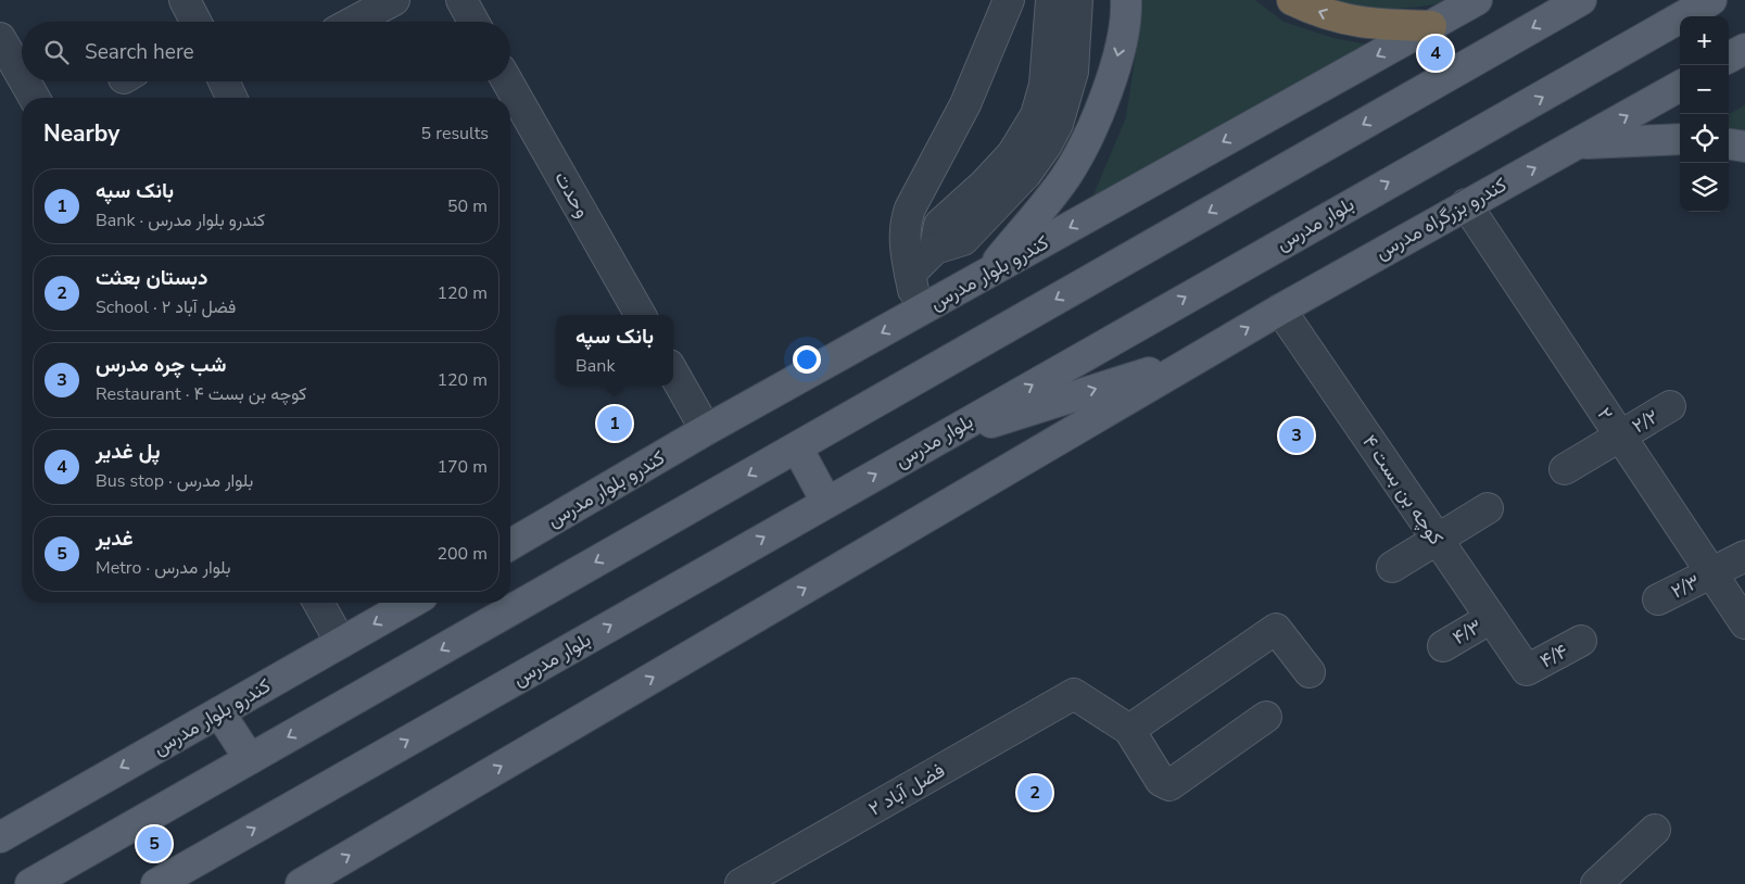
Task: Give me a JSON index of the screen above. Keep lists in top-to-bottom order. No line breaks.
{"streets":{"main road":["کندرو بزرگراه مدرس","بلوار مدرس","کندرو بلوار مدرس"],"street":["وحدت","۲","۲/۲","کوچه بن بست ۴","۲/۳","۴/۳","۴/۴","فضل آباد ۲"]},"crossings":[["کندرو بزرگراه مدرس","۲"],["کندرو بزرگراه مدرس","کوچه بن بست ۴"],["۲","۲/۲"],["۲","۲/۳"],["کوچه بن بست ۴","۴/۳"],["کوچه بن بست ۴","۴/۴"]],"page":{"map_buttons":["+","−"],"search":"Search here","pins":["4","1","3","2","5"],"heading":["Nearby","5 results"],"list":[{"mark":"1","name":"بانک سپه","note":"Bank · کندرو بلوار مدرس","value":"50 m"},{"mark":"2","name":"دبستان بعثت","note":"School · فضل آباد ۲","value":"120 m"},{"mark":"3","name":"شب چره مدرس","note":"Restaurant · کوچه بن بست ۴","value":"120 m"},{"mark":"4","name":"پل غدیر","note":"Bus stop · بلوار مدرس","value":"170 m"},{"mark":"5","name":"غدیر","note":"Metro · بلوار مدرس","value":"200 m"}],"popup":["بانک سپه","Bank"]}}
